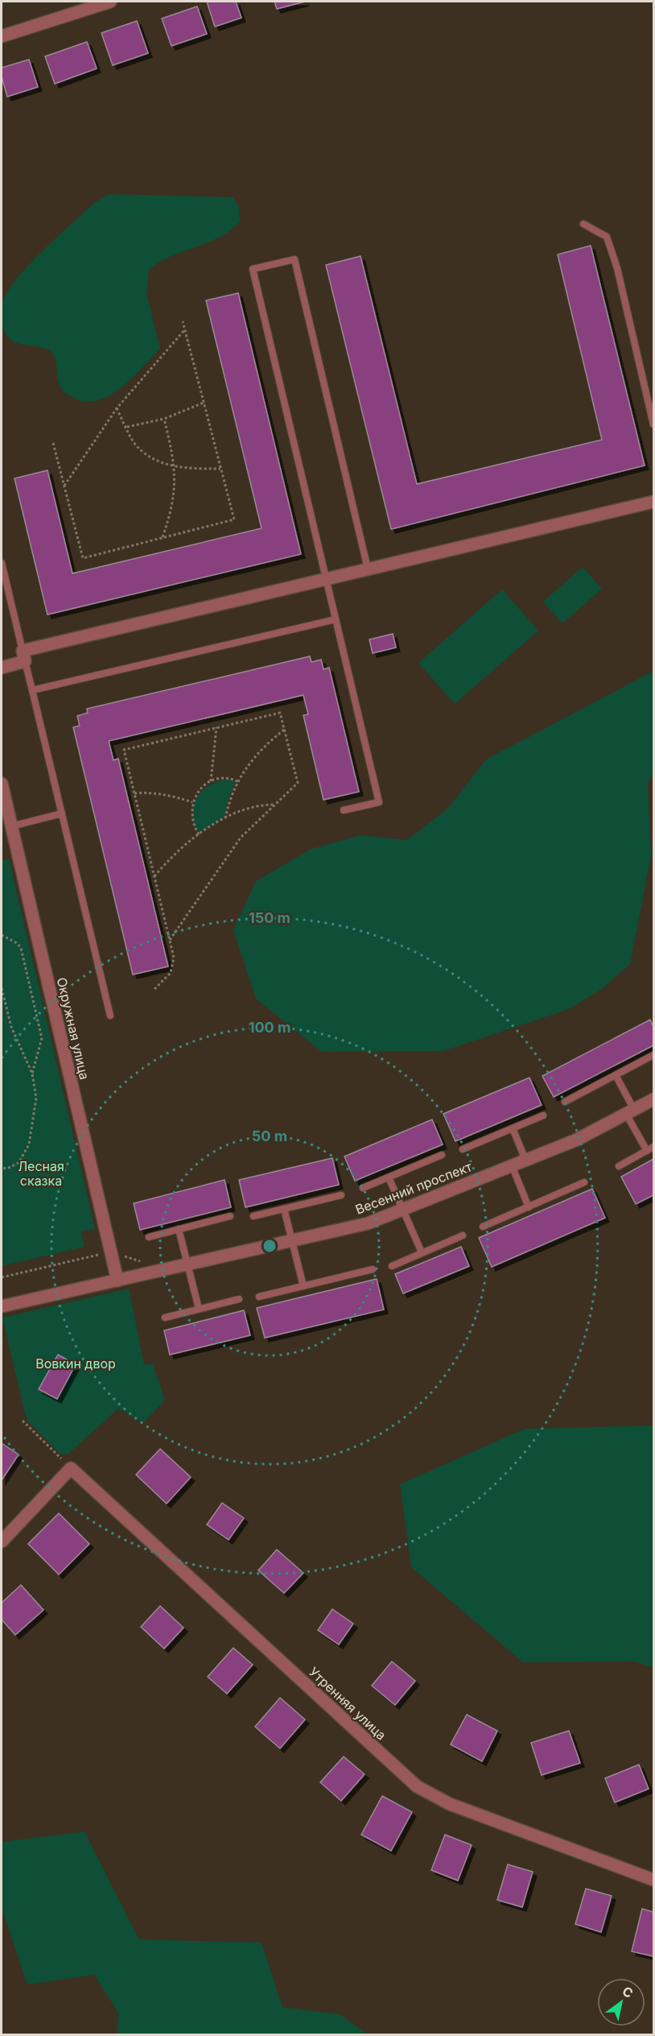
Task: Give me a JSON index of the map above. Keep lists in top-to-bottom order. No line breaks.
{"streets":{"street":["Окружная улица","Весенний проспект","Утренняя улица"]},"crossings":[["Окружная улица","Весенний проспект"]],"parks":["Лесная сказка","Вовкин двор"],"north":"top right","rings":["150 m","100 m","50 m"]}
